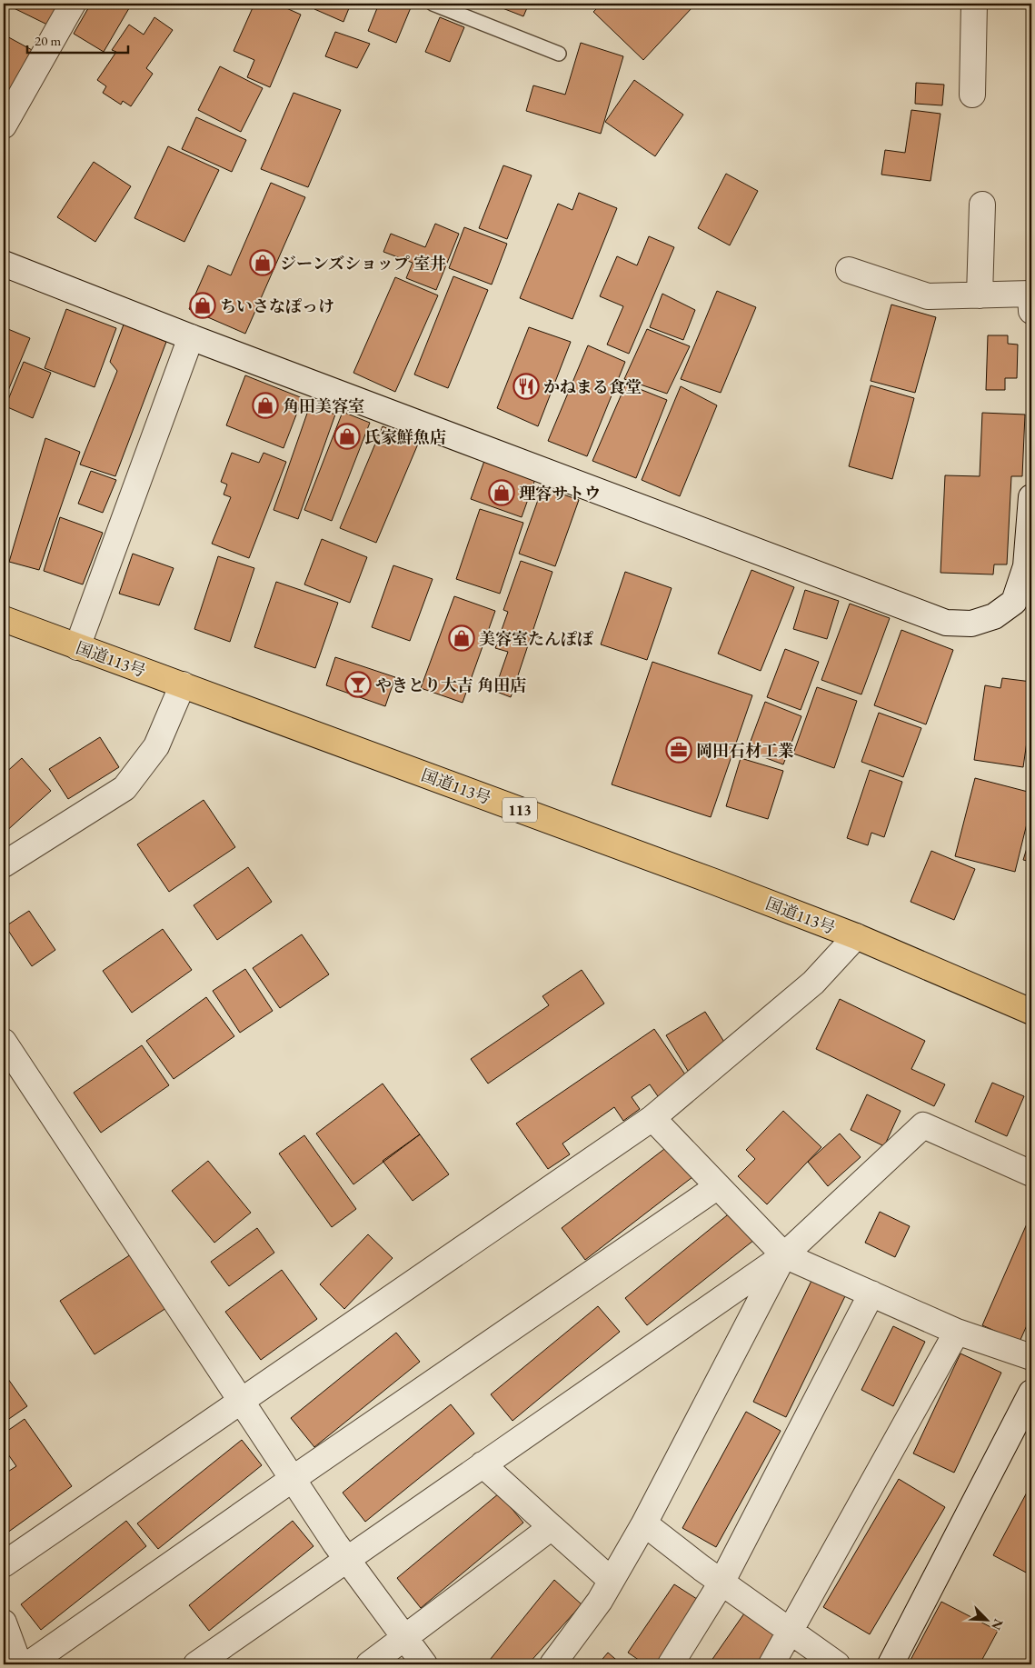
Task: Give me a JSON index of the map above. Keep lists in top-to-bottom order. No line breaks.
{"streets":{"highway":["国道113号","113"]},"places":{"shop":["ジーンズショップ 室井","ちいさなぽっけ","角田美容室","氏家鮮魚店","理容サトウ","美容室たんぽぽ"],"restaurant":["かねまる食堂"],"bar":["やきとり大吉 角田店"],"office":["岡田石材工業"]},"scale_bar":"20 m","north":"bottom right"}
